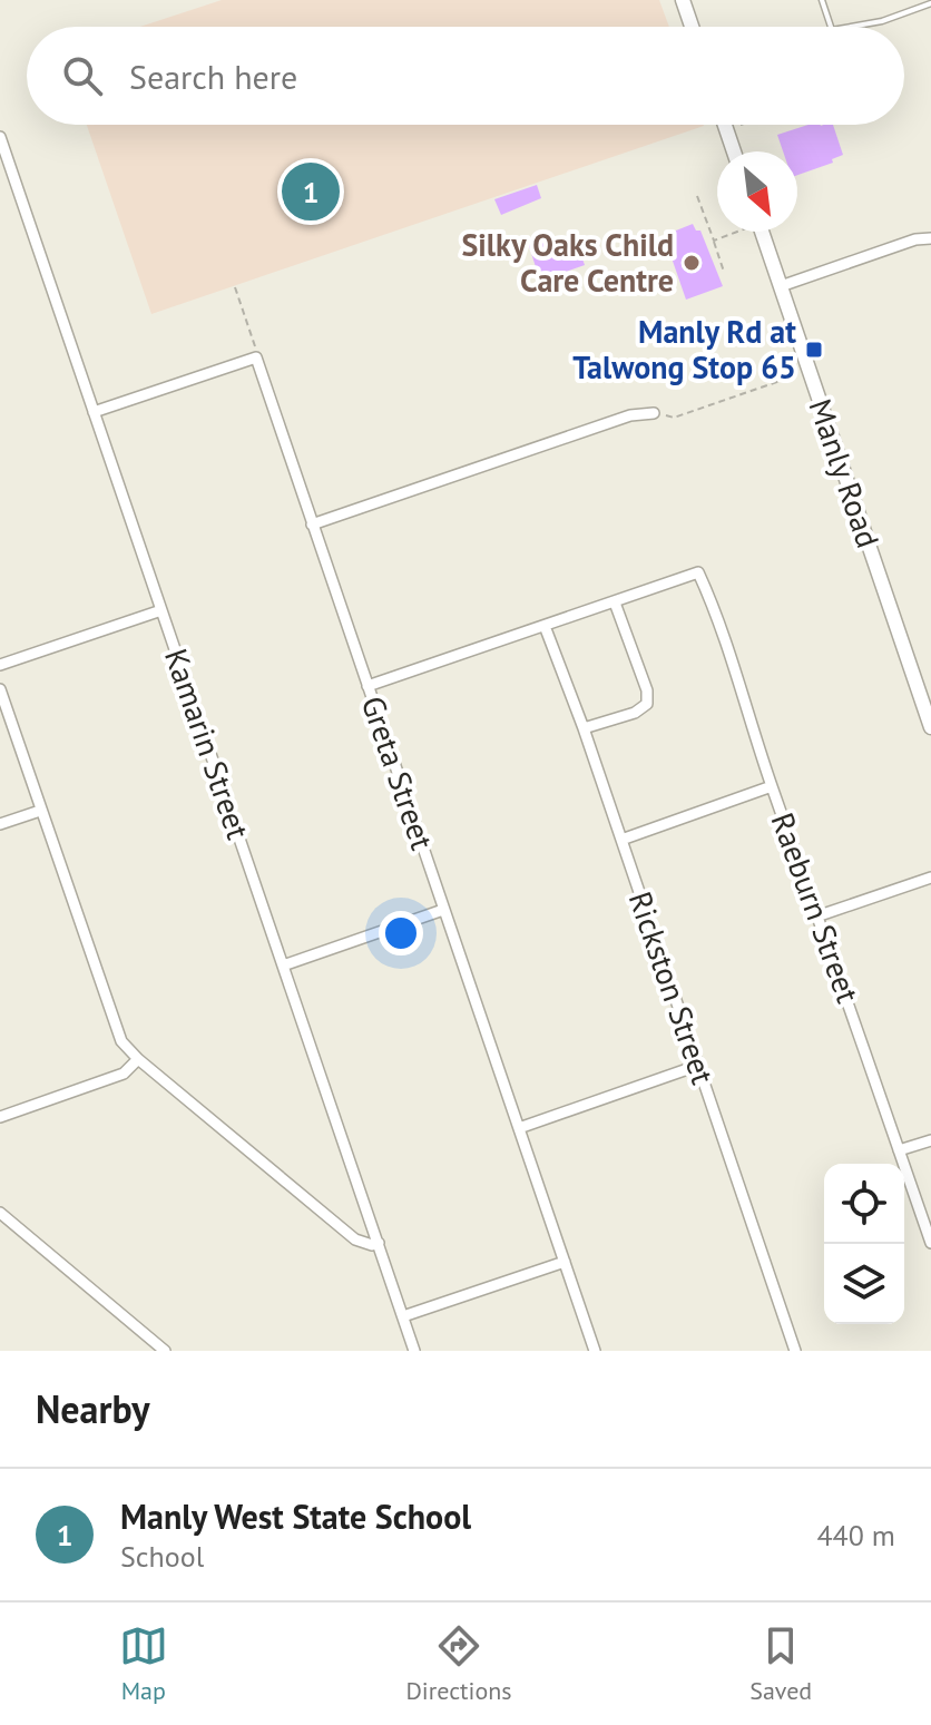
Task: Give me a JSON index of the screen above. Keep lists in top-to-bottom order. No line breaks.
{"streets":{"main road":["Manly Road"],"street":["Kamarin Street","Greta Street","Raeburn Street","Rickston Street"]},"places":{"other":["Silky Oaks Child Care Centre"],"transit":["Manly Rd at Talwong Stop 65"]},"north":"bottom right","page":{"search":"Search here","pins":"1","heading":"Nearby","list":[{"mark":"1","name":"Manly West State School","note":"School","value":"440 m"}],"nav":["Map","Directions","Saved"]}}
